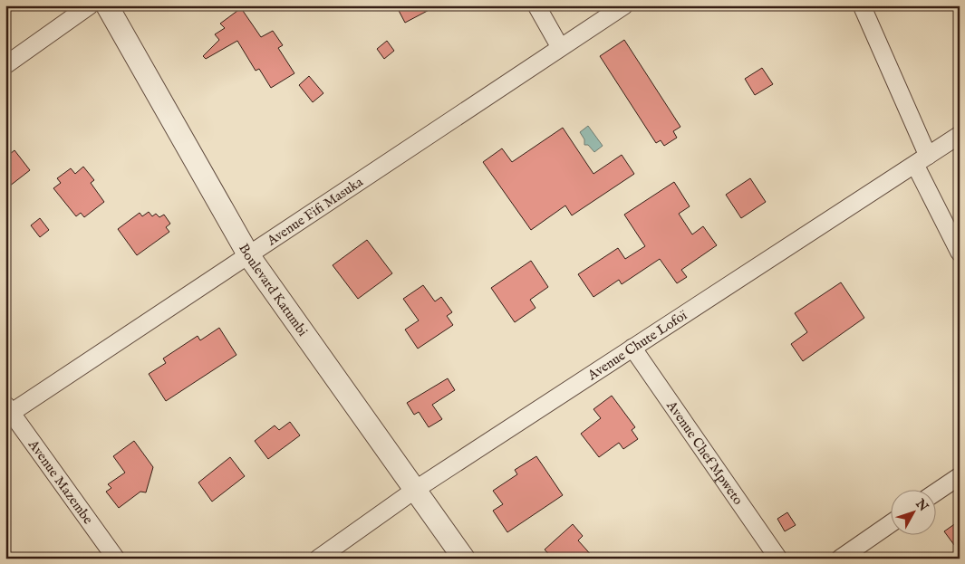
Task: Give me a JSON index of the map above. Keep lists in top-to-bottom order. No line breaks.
{"streets":{"street":["Avenue Fifi Masuka","Boulevard Katumbi","Avenue Chute Lofoï","Avenue Chef Mpweto","Avenue Mazembe"]},"crossings":[["Avenue Fifi Masuka","Boulevard Katumbi"],["Avenue Fifi Masuka","Avenue Mazembe"],["Boulevard Katumbi","Avenue Chute Lofoï"],["Avenue Chute Lofoï","Avenue Chef Mpweto"]],"north":"top right"}
